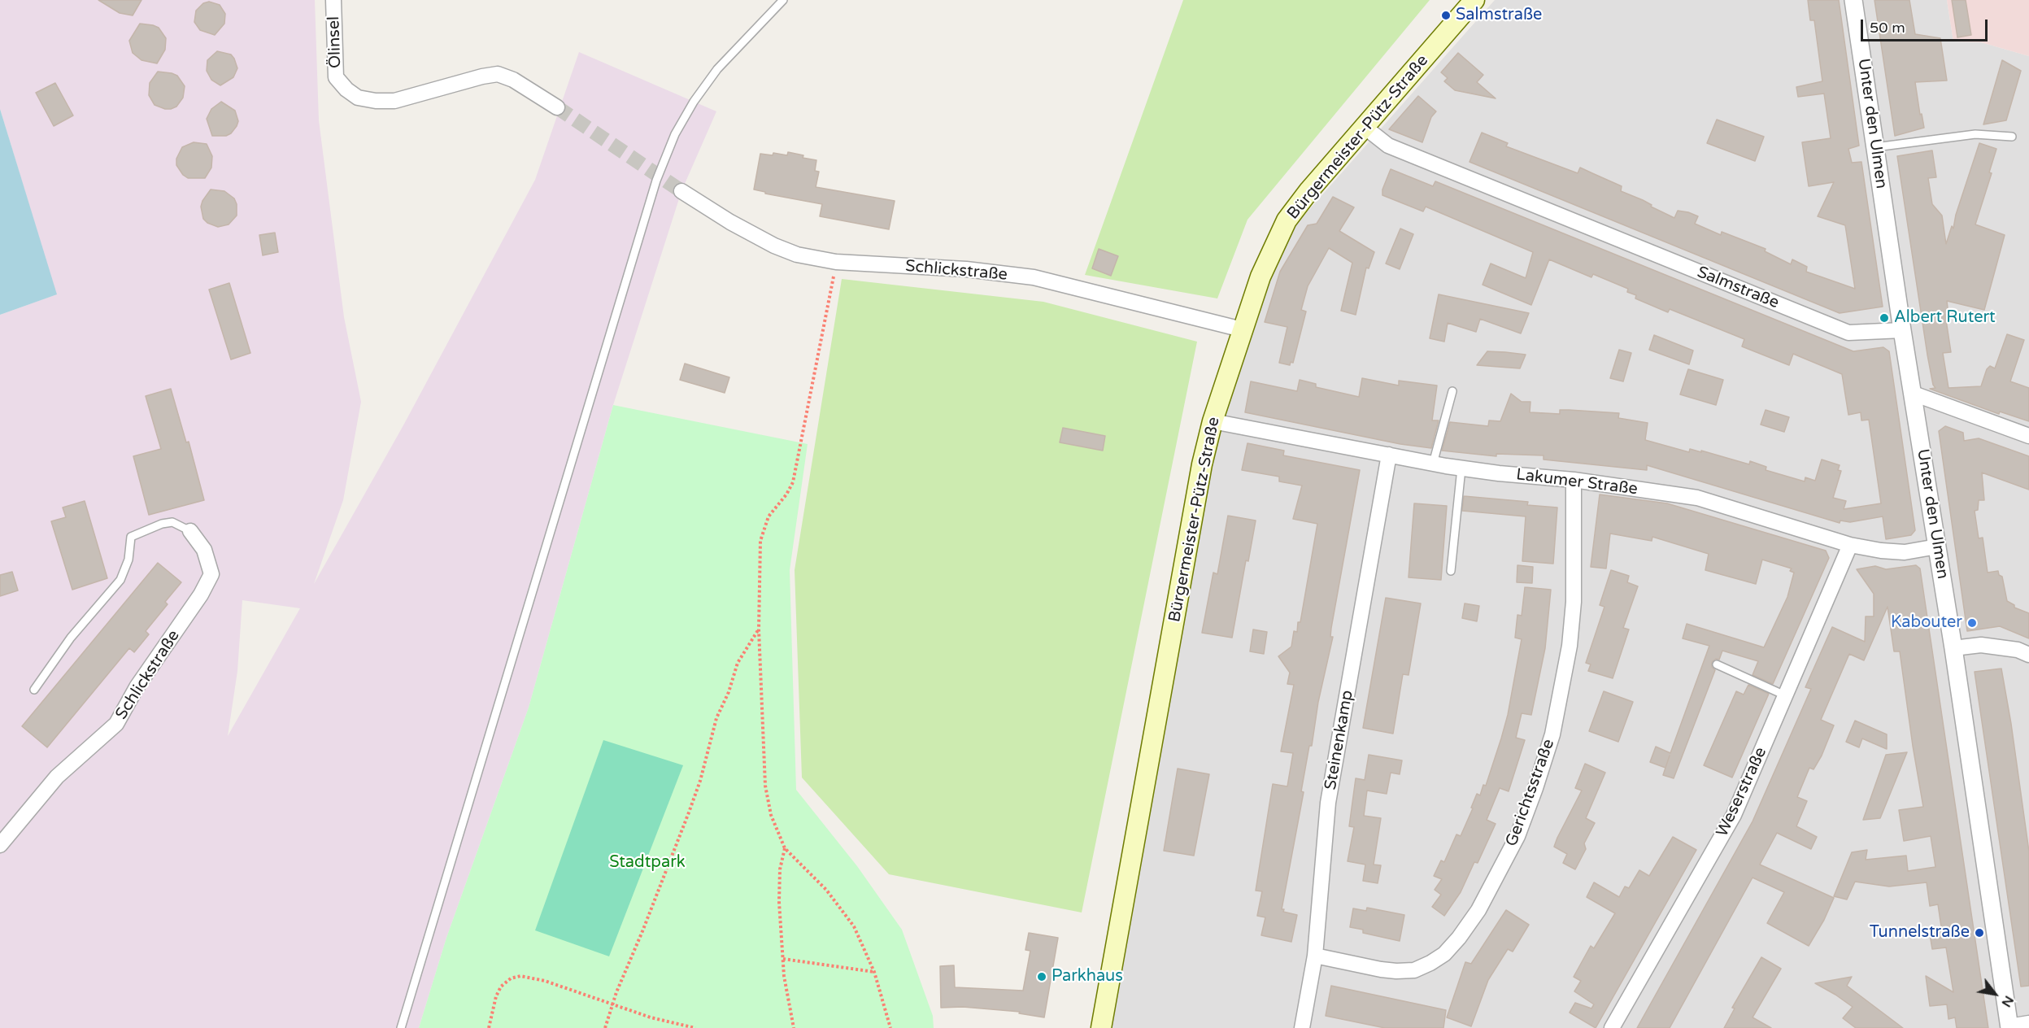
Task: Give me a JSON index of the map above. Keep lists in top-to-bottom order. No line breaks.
{"streets":{"main road":["Bürgermeister-Pütz-Straße"],"street":["Ölinsel","Unter den Ulmen","Schlickstraße","Salmstraße","Lakumer Straße","Steinenkamp","Weserstraße","Gerichtsstraße"]},"crossings":[["Unter den Ulmen","Salmstraße"],["Unter den Ulmen","Lakumer Straße"],["Bürgermeister-Pütz-Straße","Schlickstraße"],["Bürgermeister-Pütz-Straße","Salmstraße"],["Bürgermeister-Pütz-Straße","Lakumer Straße"],["Lakumer Straße","Steinenkamp"],["Lakumer Straße","Weserstraße"],["Lakumer Straße","Gerichtsstraße"],["Steinenkamp","Gerichtsstraße"]],"parks":["Stadtpark"],"places":["Salmstraße","Albert Rutert","Kabouter","Tunnelstraße","Parkhaus"],"scale_bar":"50 m","north":"bottom right"}
